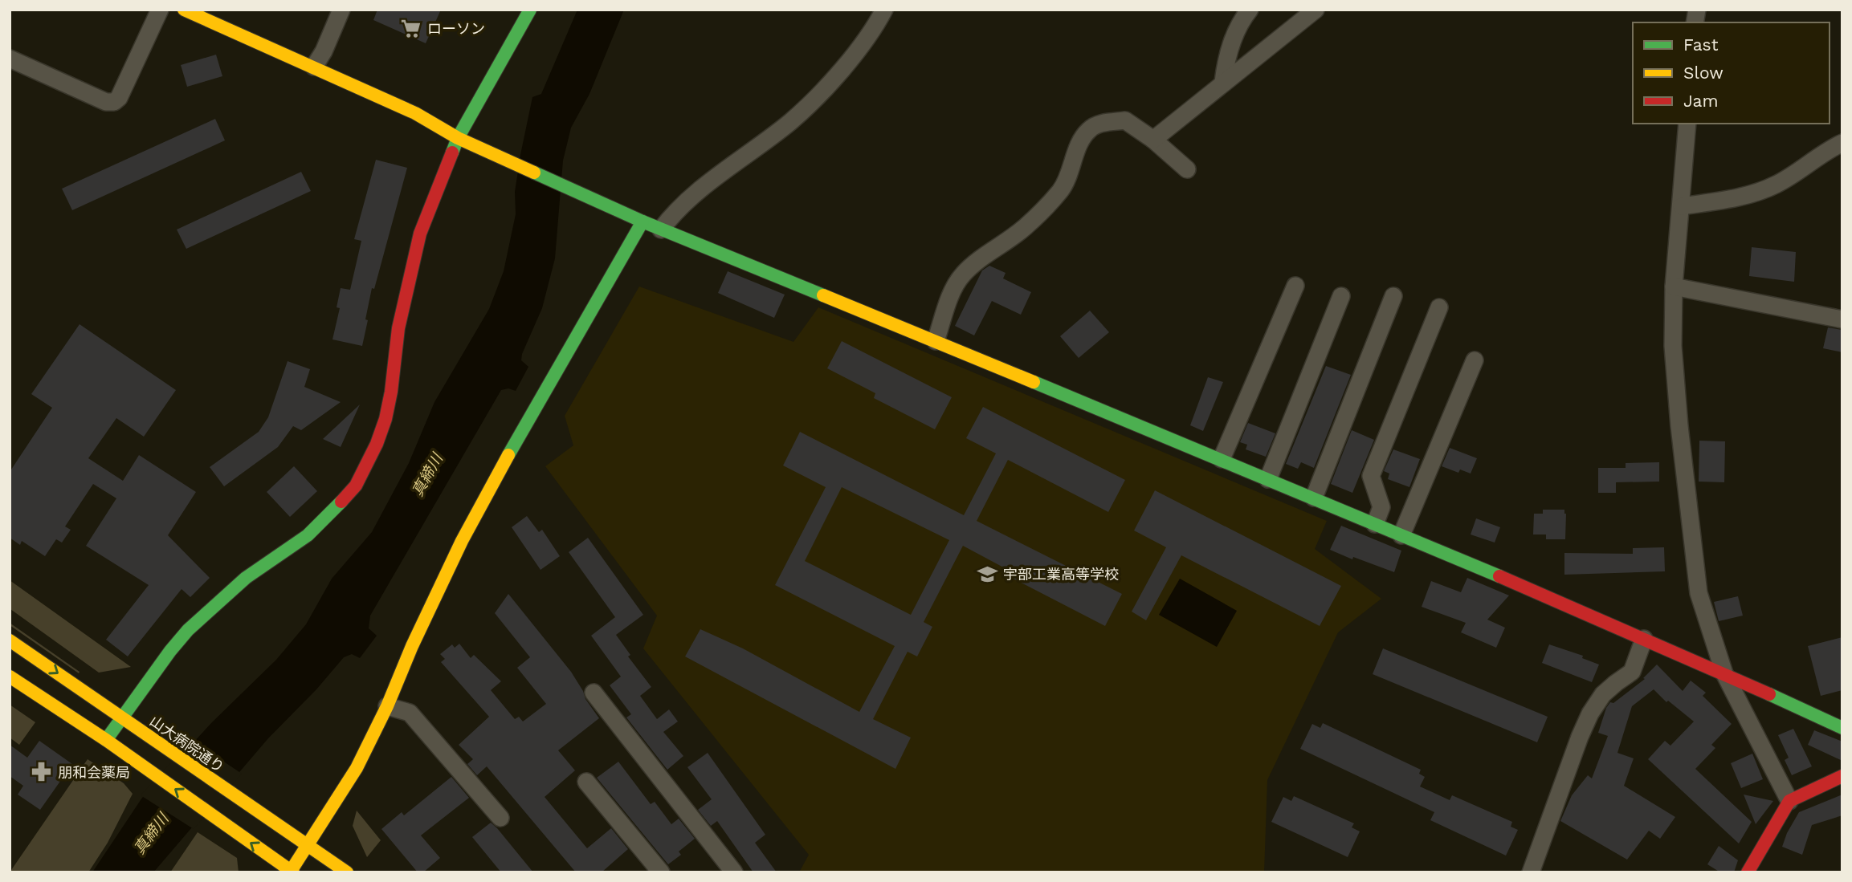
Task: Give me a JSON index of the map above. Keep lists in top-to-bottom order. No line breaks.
{"streets":{"street":["山大病院通り"]},"water":["真締川"],"places":{"supermarket":["ローソン"],"school or university":["宇部工業高等学校"],"pharmacy":["朋和会薬局"]},"legend":["Fast","Slow","Jam"]}
